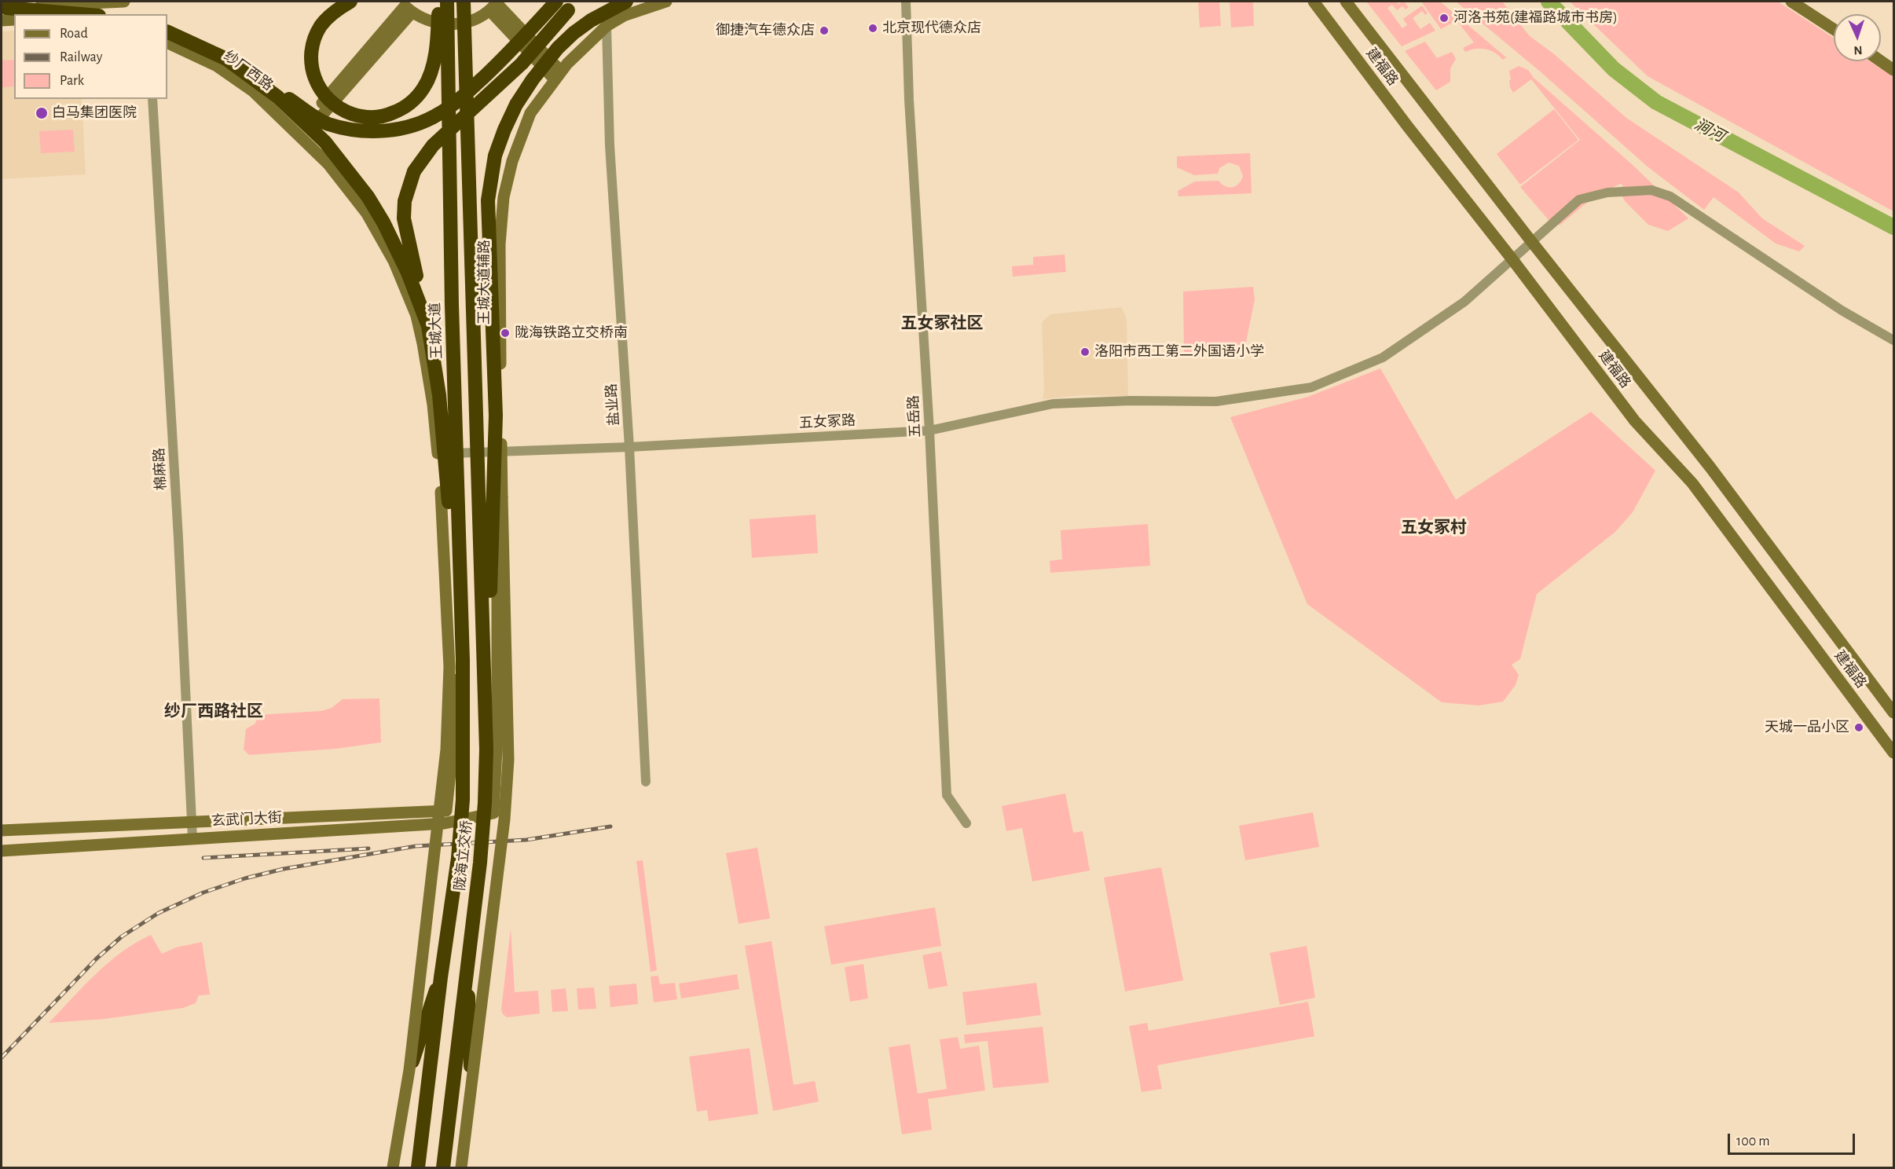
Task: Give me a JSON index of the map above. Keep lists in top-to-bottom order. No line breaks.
{"streets":{"highway":["王城大道","陇海立交桥"],"main road":["建福路","纱厂西路","王城大道辅路","玄武门大街"],"street":["盐业路","五岳路","五女冢路","棉麻路"]},"crossings":[["建福路","五女冢路"],["王城大道辅路","五女冢路"],["王城大道辅路","玄武门大街"],["王城大道","陇海立交桥"],["盐业路","五女冢路"],["五岳路","五女冢路"],["五女冢路","玄武门大街"],["棉麻路","玄武门大街"]],"districts":["五女冢社区","五女冢村","纱厂西路社区"],"water":["涧河"],"places":["河洛书苑(建福路城市书房)","北京现代德众店","御捷汽车德众店","白马集团医院","陇海铁路立交桥南","洛阳市西工第二外国语小学","天城一品小区"],"legend":["Road","Railway","Park"],"scale_bar":"100 m","north":"bottom"}
